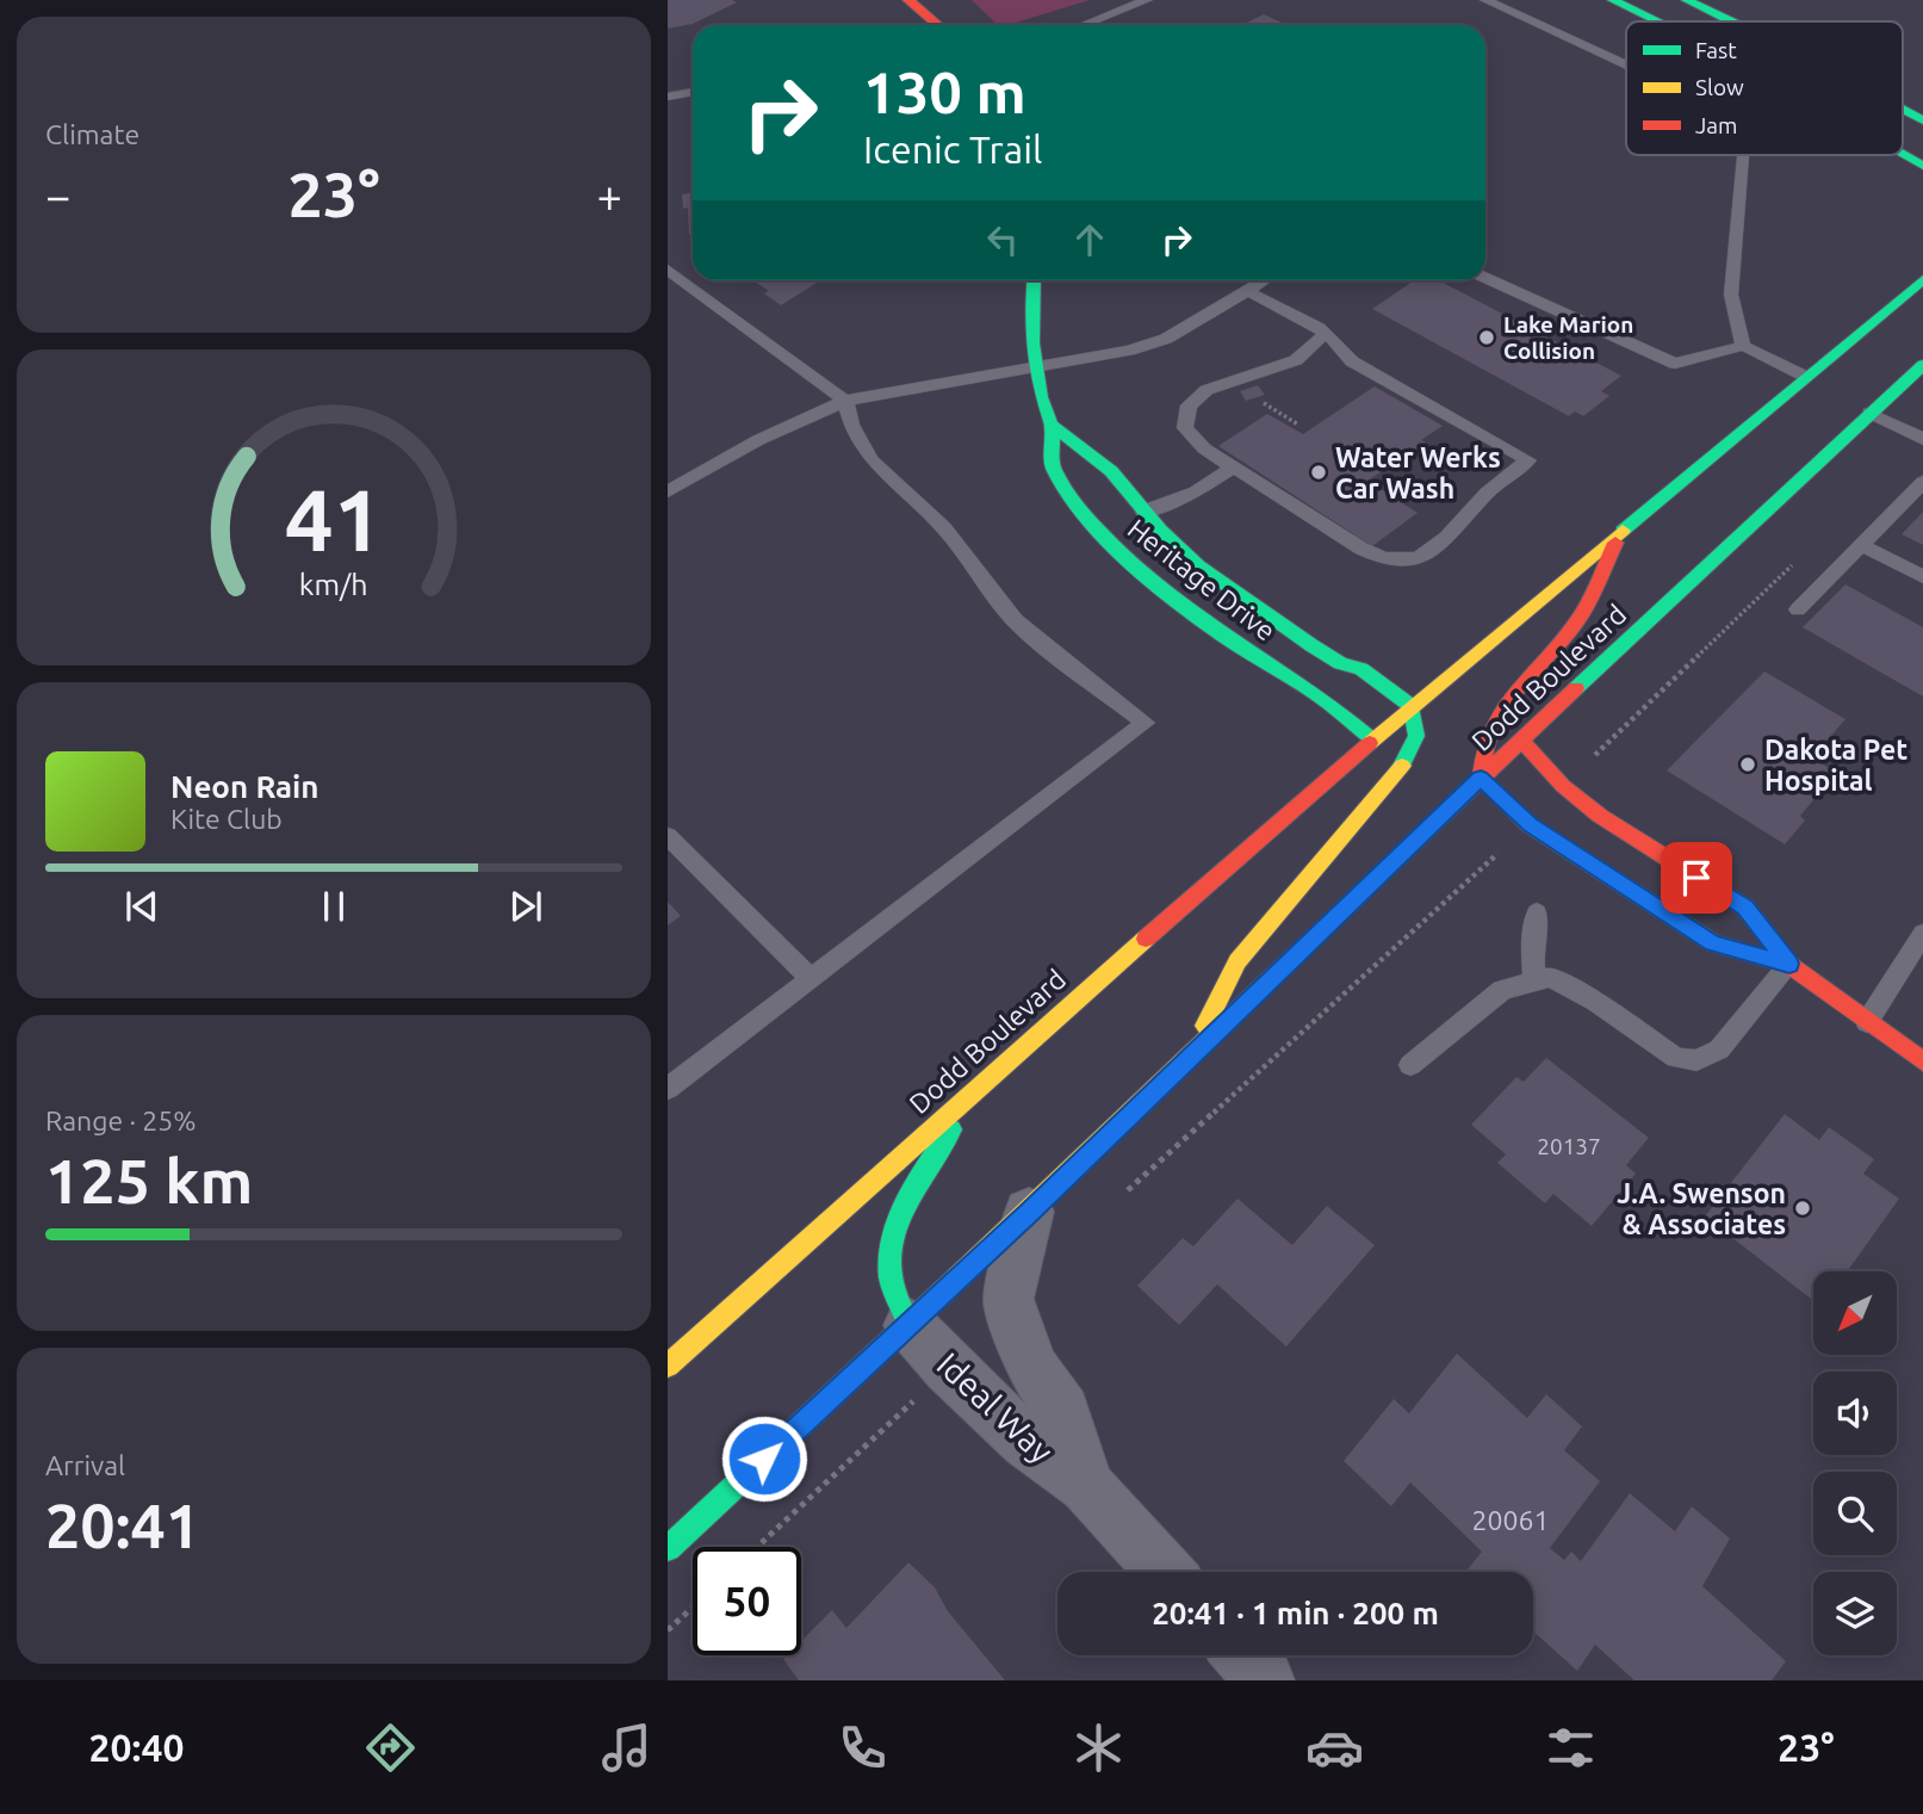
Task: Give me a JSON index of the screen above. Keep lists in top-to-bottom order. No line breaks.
{"streets":{"main road":["Heritage Drive","Dodd Boulevard"],"street":["Ideal Way"]},"crossings":[["Heritage Drive","Dodd Boulevard"],["Dodd Boulevard","Ideal Way"]],"places":["Lake Marion Collision","Water Werks Car Wash","Dakota Pet Hospital","J.A. Swenson & Associates"],"house_numbers":["20137","20061"],"legend":["Fast","Slow","Jam"],"north":"bottom left","page":{"tile":["Climate",["Range · 25%","125 km"],["Arrival","20:41"]],"turn":["130 m","Icenic Trail"],"heat":["−","23°","+"],"song":["Neon Rain","Kite Club"],"limit":"50","trip":"20:41 · 1 min · 200 m","tabs":["20:40","23°"],"gauge":["41","km/h"]}}
